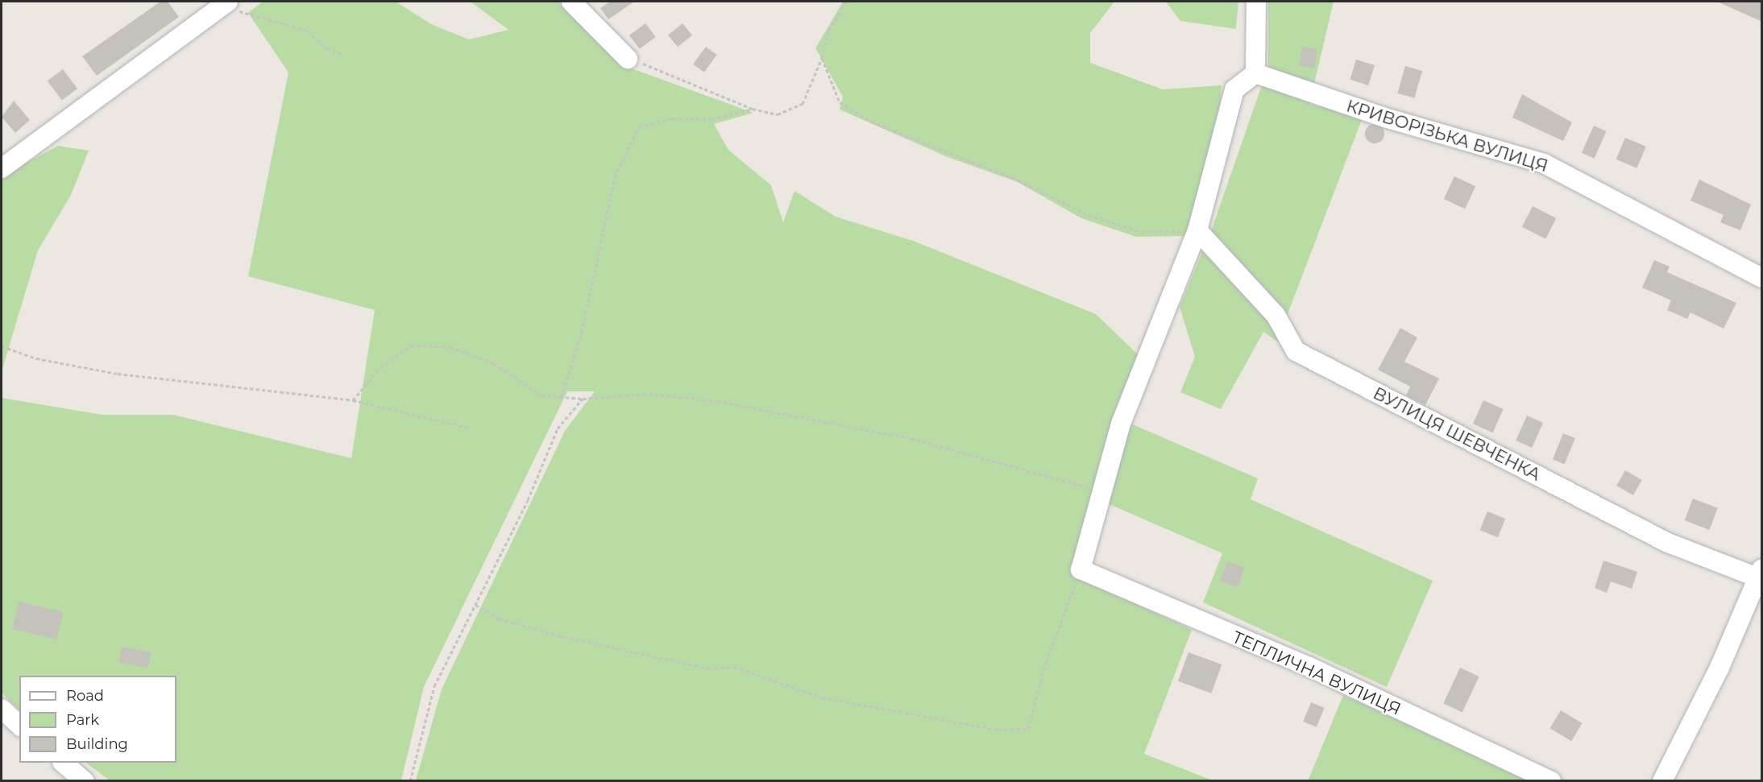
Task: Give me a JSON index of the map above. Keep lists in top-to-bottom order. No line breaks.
{"streets":{"street":["КРИВОРІЗЬКА ВУЛИЦЯ","ВУЛИЦЯ ШЕВЧЕНКА","ТЕПЛИЧНА ВУЛИЦЯ"]},"legend":["Road","Park","Building"]}
